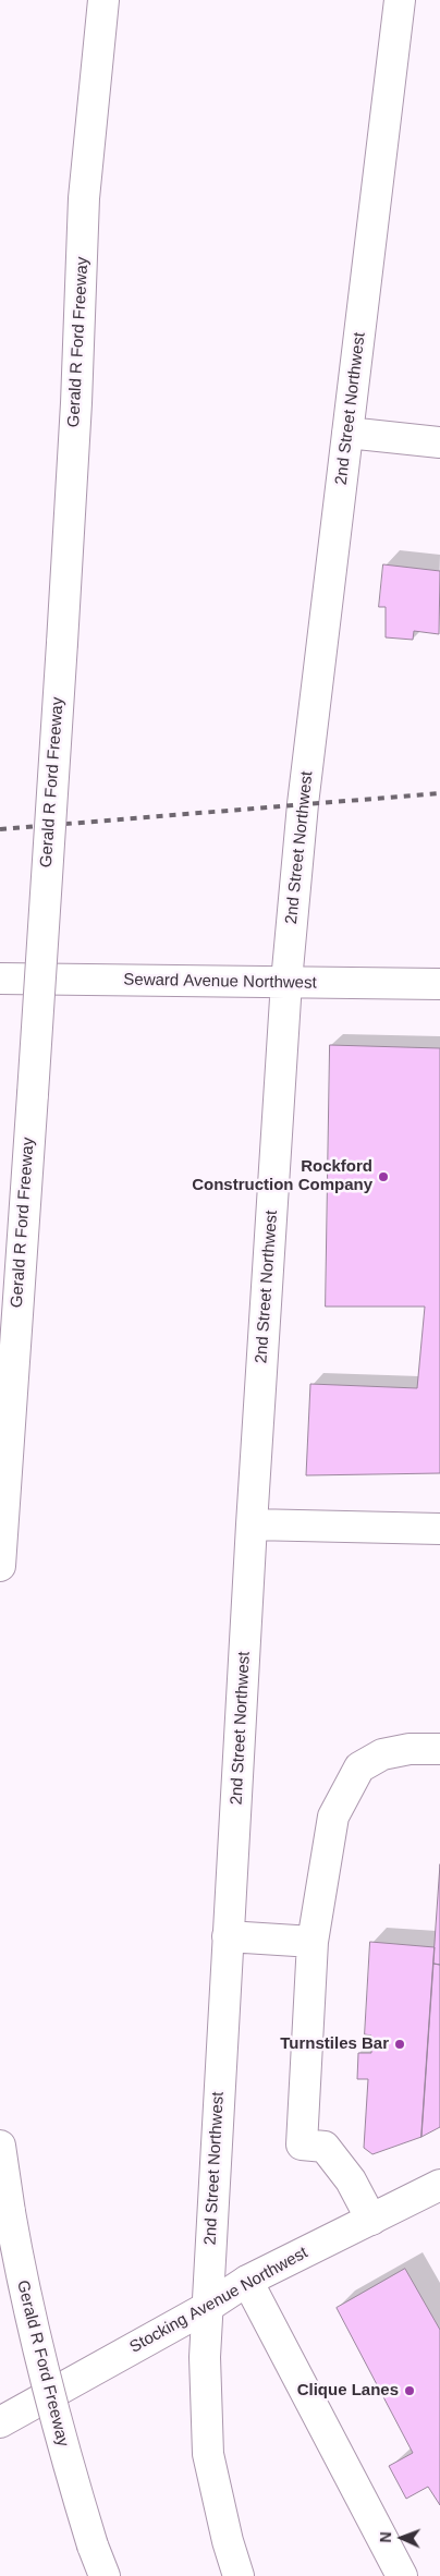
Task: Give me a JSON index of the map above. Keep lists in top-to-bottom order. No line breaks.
{"streets":{"main road":["Gerald R Ford Freeway","2nd Street Northwest","Seward Avenue Northwest","Stocking Avenue Northwest"]},"crossings":[["2nd Street Northwest","Seward Avenue Northwest"],["2nd Street Northwest","Stocking Avenue Northwest"]],"places":["Rockford Construction Company","Turnstiles Bar","Clique Lanes"],"north":"left"}
